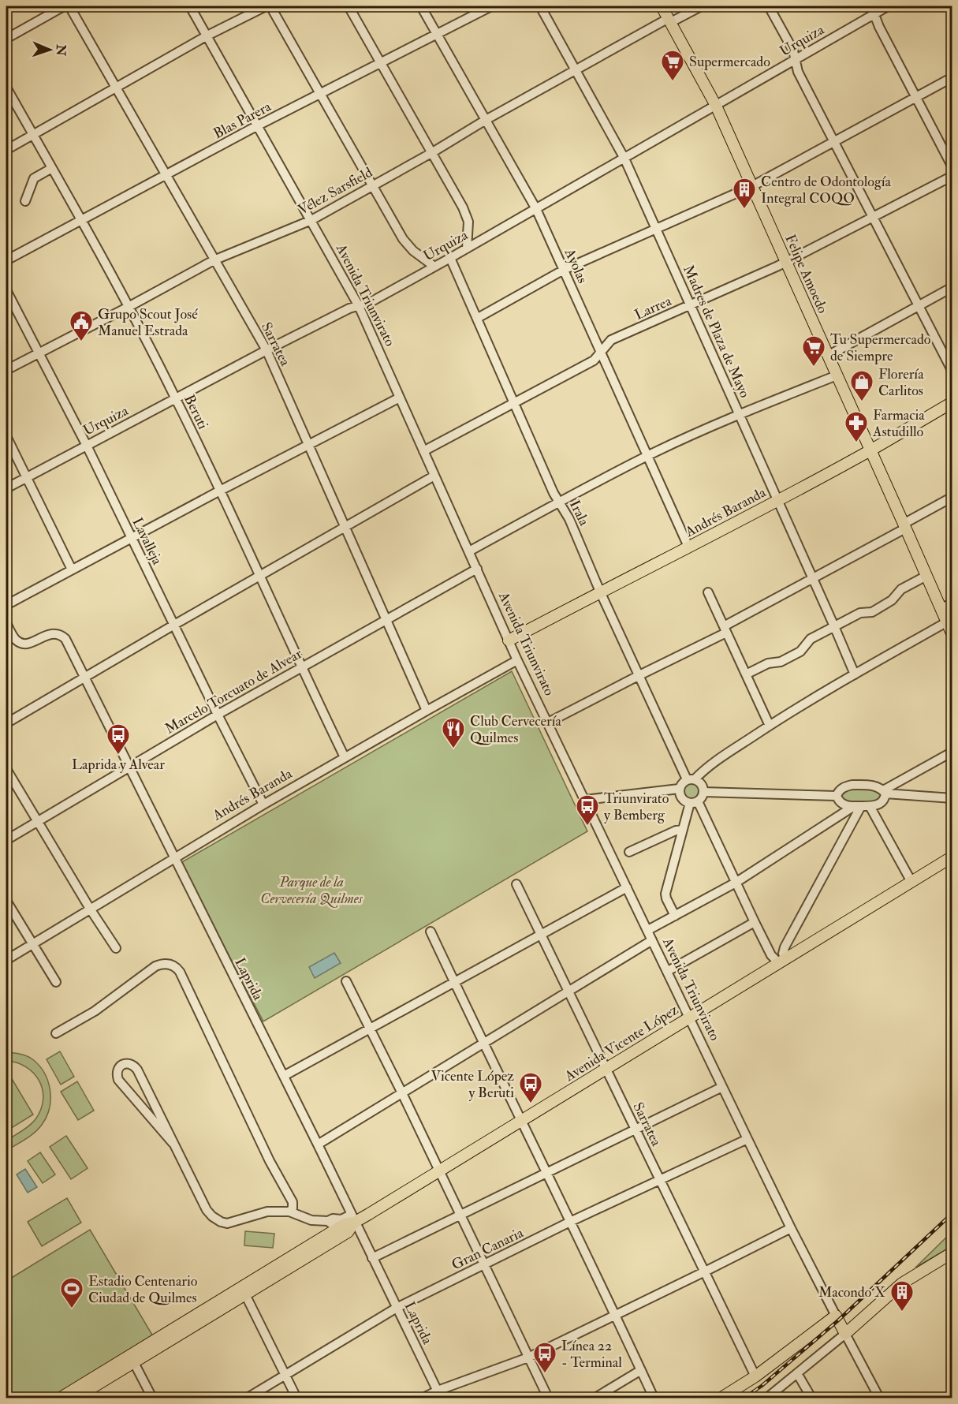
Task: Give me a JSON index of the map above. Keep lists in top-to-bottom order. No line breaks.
{"streets":{"main road":["Felipe Amoedo","Andrés Baranda","Avenida Vicente López"],"street":["Urquiza","Blas Parera","Vélez Sarsfield","Ayolas","Avenida Triunvirato","Larrea","Madres de Plaza de Mayo","Sarratea","Beruti","Irala","Lavalleja","Marcelo Torcuato de Alvear","Laprida","Gran Canaria"]},"crossings":[["Urquiza","Ayolas"],["Urquiza","Felipe Amoedo"],["Urquiza","Avenida Triunvirato"],["Urquiza","Madres de Plaza de Mayo"],["Urquiza","Sarratea"],["Urquiza","Beruti"],["Urquiza","Irala"],["Urquiza","Lavalleja"],["Blas Parera","Ayolas"],["Blas Parera","Avenida Triunvirato"],["Blas Parera","Sarratea"],["Blas Parera","Beruti"],["Vélez Sarsfield","Ayolas"],["Vélez Sarsfield","Felipe Amoedo"],["Vélez Sarsfield","Avenida Triunvirato"],["Vélez Sarsfield","Madres de Plaza de Mayo"],["Vélez Sarsfield","Sarratea"],["Vélez Sarsfield","Beruti"],["Vélez Sarsfield","Lavalleja"],["Ayolas","Larrea"],["Ayolas","Andrés Baranda"],["Felipe Amoedo","Larrea"],["Felipe Amoedo","Andrés Baranda"],["Avenida Triunvirato","Larrea"],["Avenida Triunvirato","Andrés Baranda"],["Avenida Triunvirato","Marcelo Torcuato de Alvear"],["Avenida Triunvirato","Avenida Vicente López"],["Avenida Triunvirato","Gran Canaria"],["Larrea","Madres de Plaza de Mayo"],["Larrea","Irala"],["Madres de Plaza de Mayo","Andrés Baranda"],["Sarratea","Andrés Baranda"],["Sarratea","Marcelo Torcuato de Alvear"],["Sarratea","Avenida Vicente López"],["Sarratea","Gran Canaria"],["Beruti","Andrés Baranda"],["Beruti","Marcelo Torcuato de Alvear"],["Andrés Baranda","Irala"],["Andrés Baranda","Lavalleja"],["Andrés Baranda","Laprida"],["Lavalleja","Marcelo Torcuato de Alvear"],["Marcelo Torcuato de Alvear","Laprida"],["Laprida","Avenida Vicente López"],["Laprida","Gran Canaria"]],"parks":["Parque de la Cervecería Quilmes"],"places":{"supermarket":["Supermercado","Tu Supermercado de Siempre"],"building":["Centro de Odontología Integral COQO","Macondo X"],"public building":["Grupo Scout José Manuel Estrada"],"shop":["Florería Carlitos"],"pharmacy":["Farmacia Astudillo"],"restaurant":["Club Cervecería Quilmes"],"bus stop":["Laprida y Alvear","Triunvirato y Bemberg","Vicente López y Beruti","Línea 22 - Terminal"],"sports":["Estadio Centenario Ciudad de Quilmes"]},"north":"right"}
